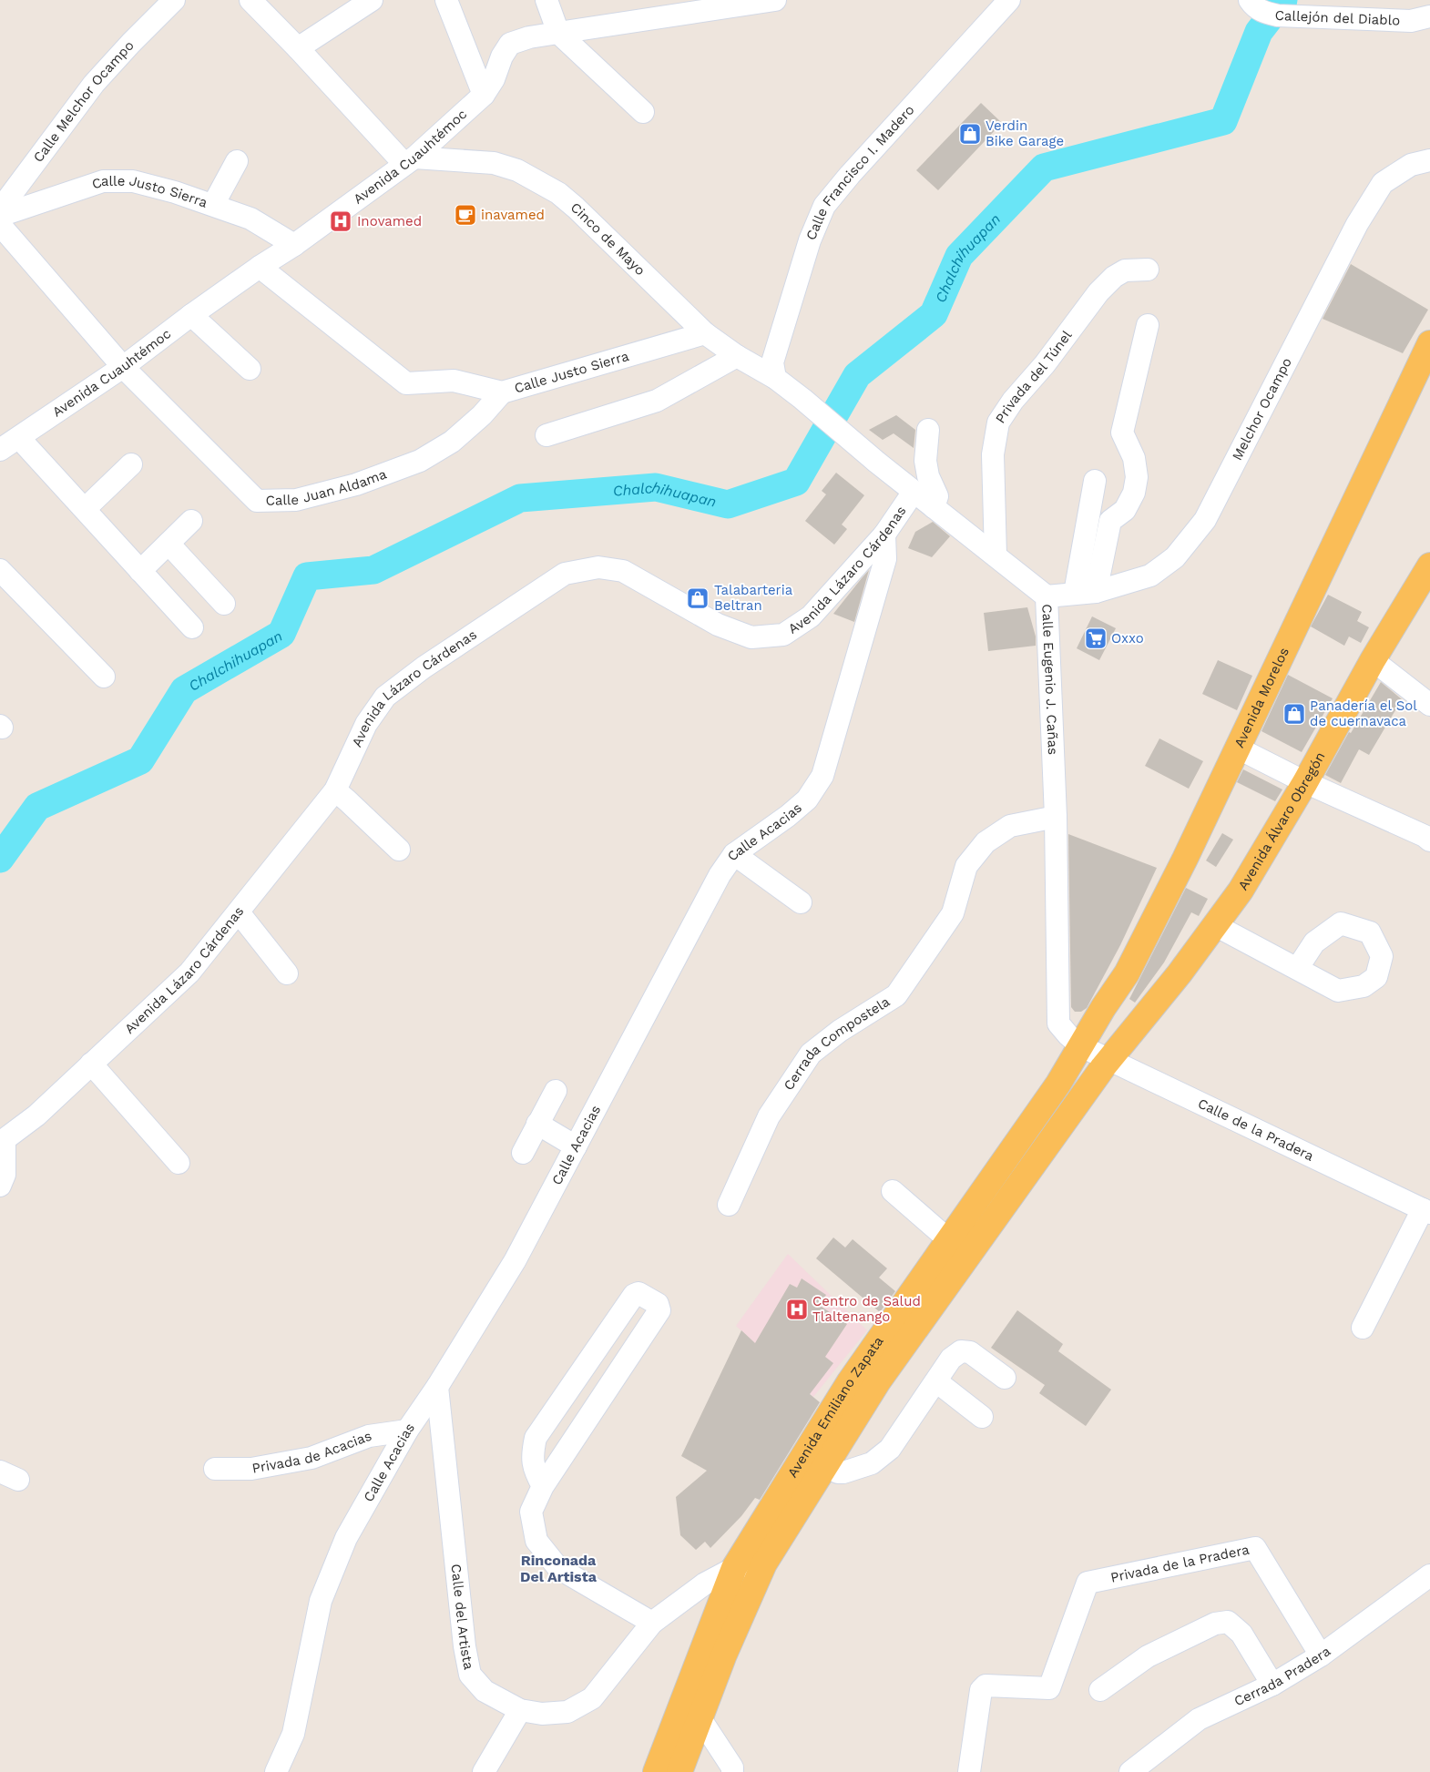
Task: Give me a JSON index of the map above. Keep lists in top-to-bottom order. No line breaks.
{"streets":{"main road":["Avenida Morelos","Avenida Álvaro Obregón","Avenida Emiliano Zapata"],"street":["Callejón del Diablo","Calle Melchor Ocampo","Avenida Cuauhtémoc","Calle Francisco I. Madero","Calle Justo Sierra","Cinco de Mayo","Privada del Túnel","Melchor Ocampo","Calle Juan Aldama","Avenida Lázaro Cárdenas","Calle Eugenio J. Cañas","Calle Acacias","Cerrada Compostela","Calle de la Pradera","Privada de Acacias","Privada de la Pradera","Calle del Artista","Cerrada Pradera"]},"crossings":[["Avenida Cuauhtémoc","Calle Justo Sierra"],["Avenida Cuauhtémoc","Cinco de Mayo"],["Avenida Cuauhtémoc","Calle Juan Aldama"],["Calle Francisco I. Madero","Cinco de Mayo"],["Calle Francisco I. Madero","Calle Eugenio J. Cañas"],["Calle Justo Sierra","Cinco de Mayo"],["Calle Justo Sierra","Calle Juan Aldama"],["Cinco de Mayo","Calle Eugenio J. Cañas"],["Privada del Túnel","Calle Eugenio J. Cañas"],["Melchor Ocampo","Calle Eugenio J. Cañas"],["Avenida Lázaro Cárdenas","Calle Eugenio J. Cañas"],["Avenida Lázaro Cárdenas","Calle Acacias"],["Calle Eugenio J. Cañas","Avenida Morelos"],["Calle Eugenio J. Cañas","Cerrada Compostela"],["Calle Eugenio J. Cañas","Calle de la Pradera"],["Calle Eugenio J. Cañas","Avenida Emiliano Zapata"],["Avenida Morelos","Calle de la Pradera"],["Avenida Morelos","Avenida Emiliano Zapata"],["Avenida Álvaro Obregón","Calle de la Pradera"],["Avenida Álvaro Obregón","Avenida Emiliano Zapata"],["Calle Acacias","Privada de Acacias"],["Calle Acacias","Calle del Artista"],["Calle de la Pradera","Avenida Emiliano Zapata"],["Avenida Emiliano Zapata","Calle del Artista"],["Privada de la Pradera","Cerrada Pradera"]],"districts":["Rinconada Del Artista"],"water":["Chalchihuapan"],"places":{"shop":["Verdin Bike Garage","Talabarteria Beltran","Panadería el Sol de cuernavaca"],"cafe":["inavamed"],"hospital":["Inovamed","Centro de Salud Tlaltenango"],"supermarket":["Oxxo"]}}
